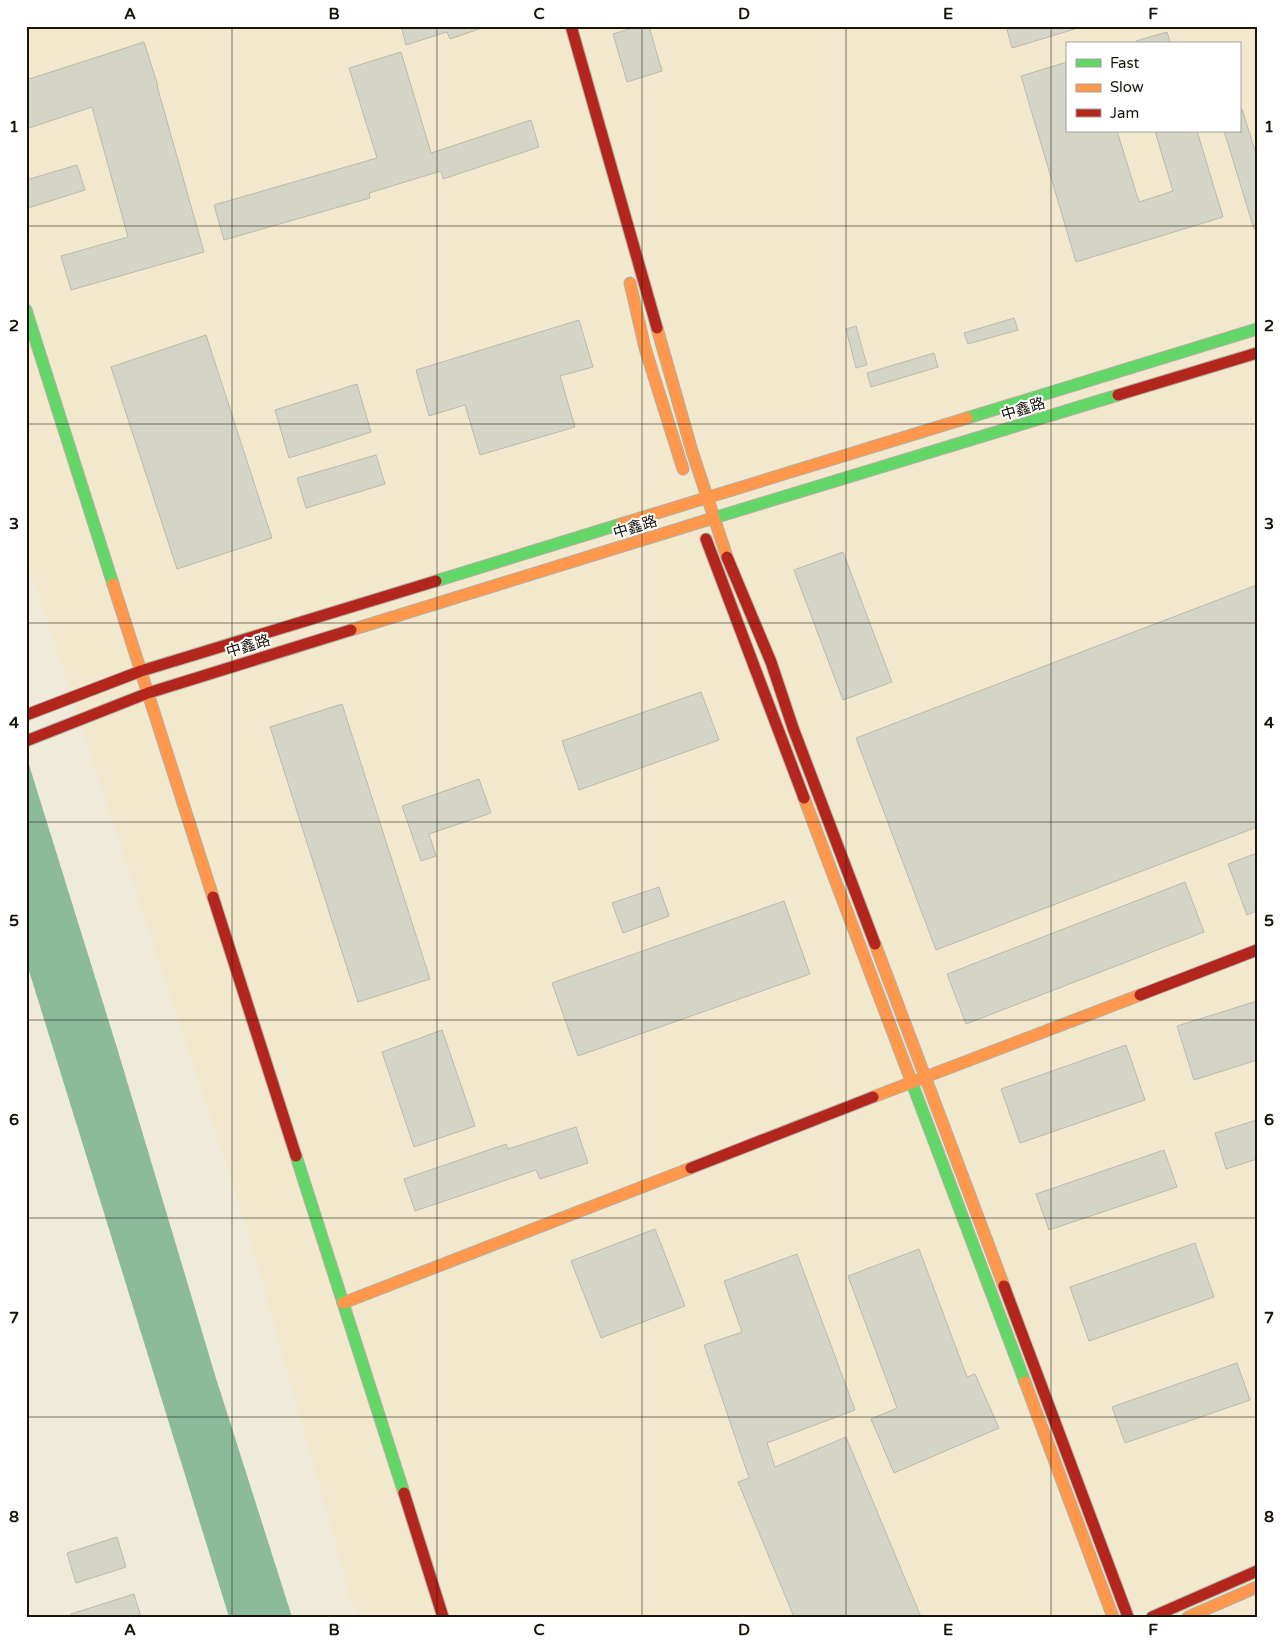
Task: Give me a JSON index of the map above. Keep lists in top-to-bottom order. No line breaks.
{"streets":{"street":["中鑫路"]},"legend":["Fast","Slow","Jam"],"grid":{"columns":["A","B","C","D","E","F"],"rows":["1","2","3","4","5","6","7","8"]}}
